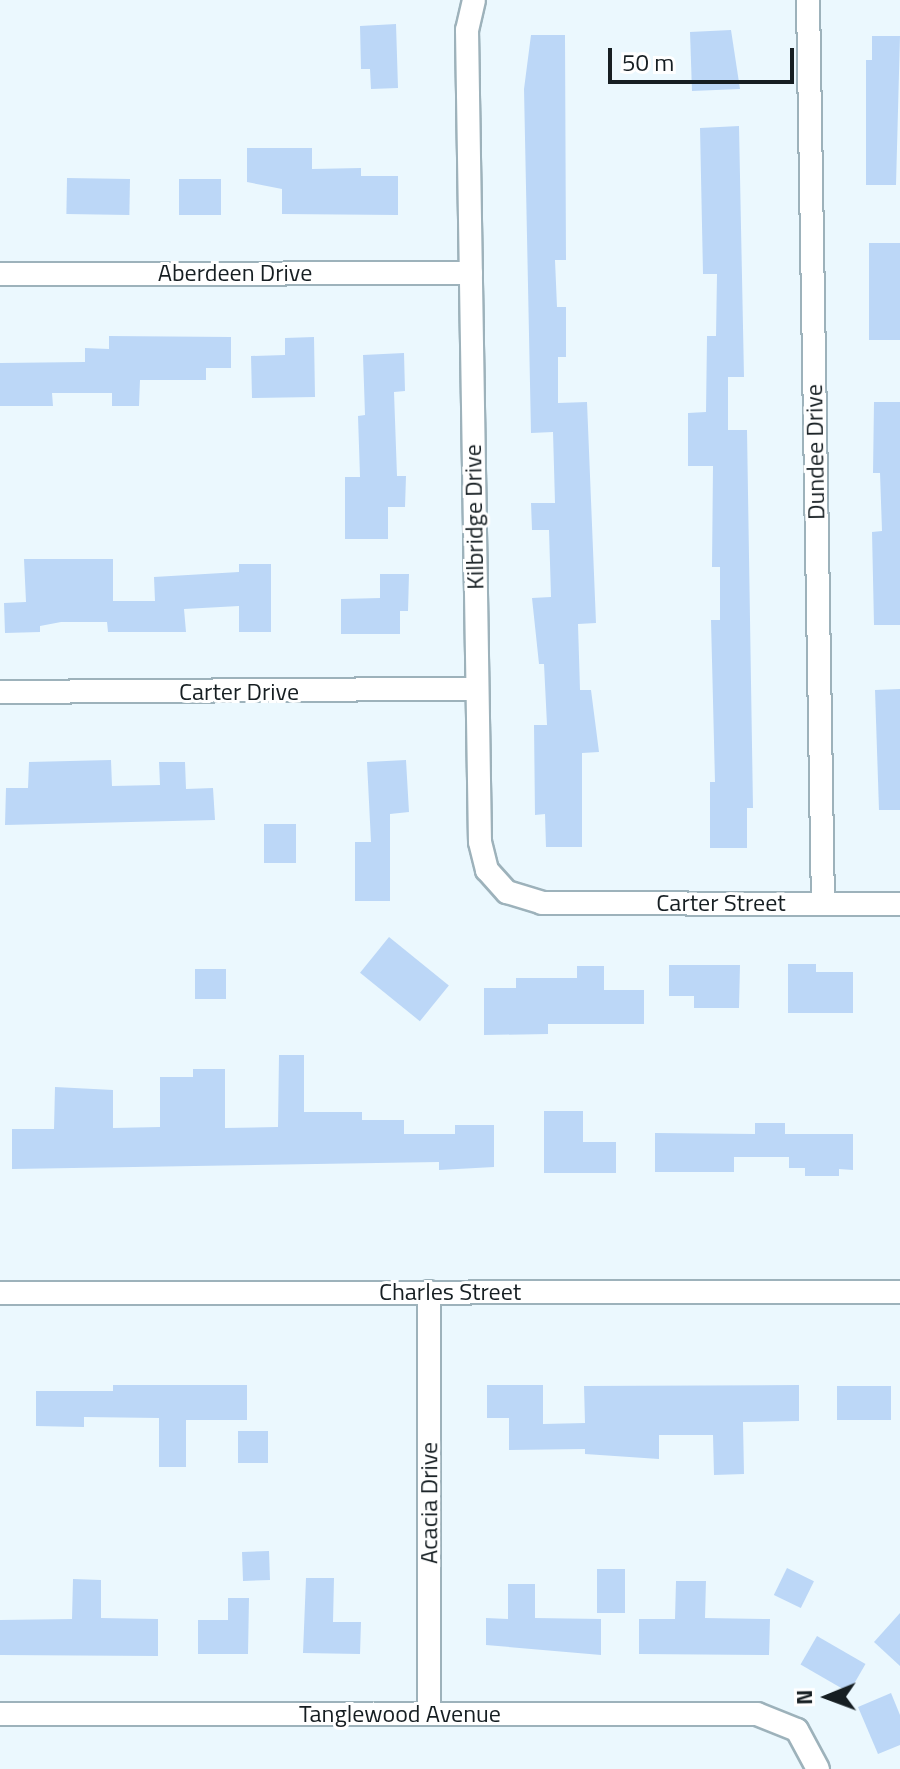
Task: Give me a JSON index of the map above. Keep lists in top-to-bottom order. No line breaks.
{"streets":{"street":["Aberdeen Drive","Dundee Drive","Kilbridge Drive","Carter Drive","Carter Street","Charles Street","Acacia Drive","Tanglewood Avenue"]},"crossings":[["Aberdeen Drive","Kilbridge Drive"],["Dundee Drive","Carter Street"],["Kilbridge Drive","Carter Drive"],["Kilbridge Drive","Carter Street"],["Charles Street","Acacia Drive"],["Acacia Drive","Tanglewood Avenue"]],"scale_bar":"50 m","north":"left"}
